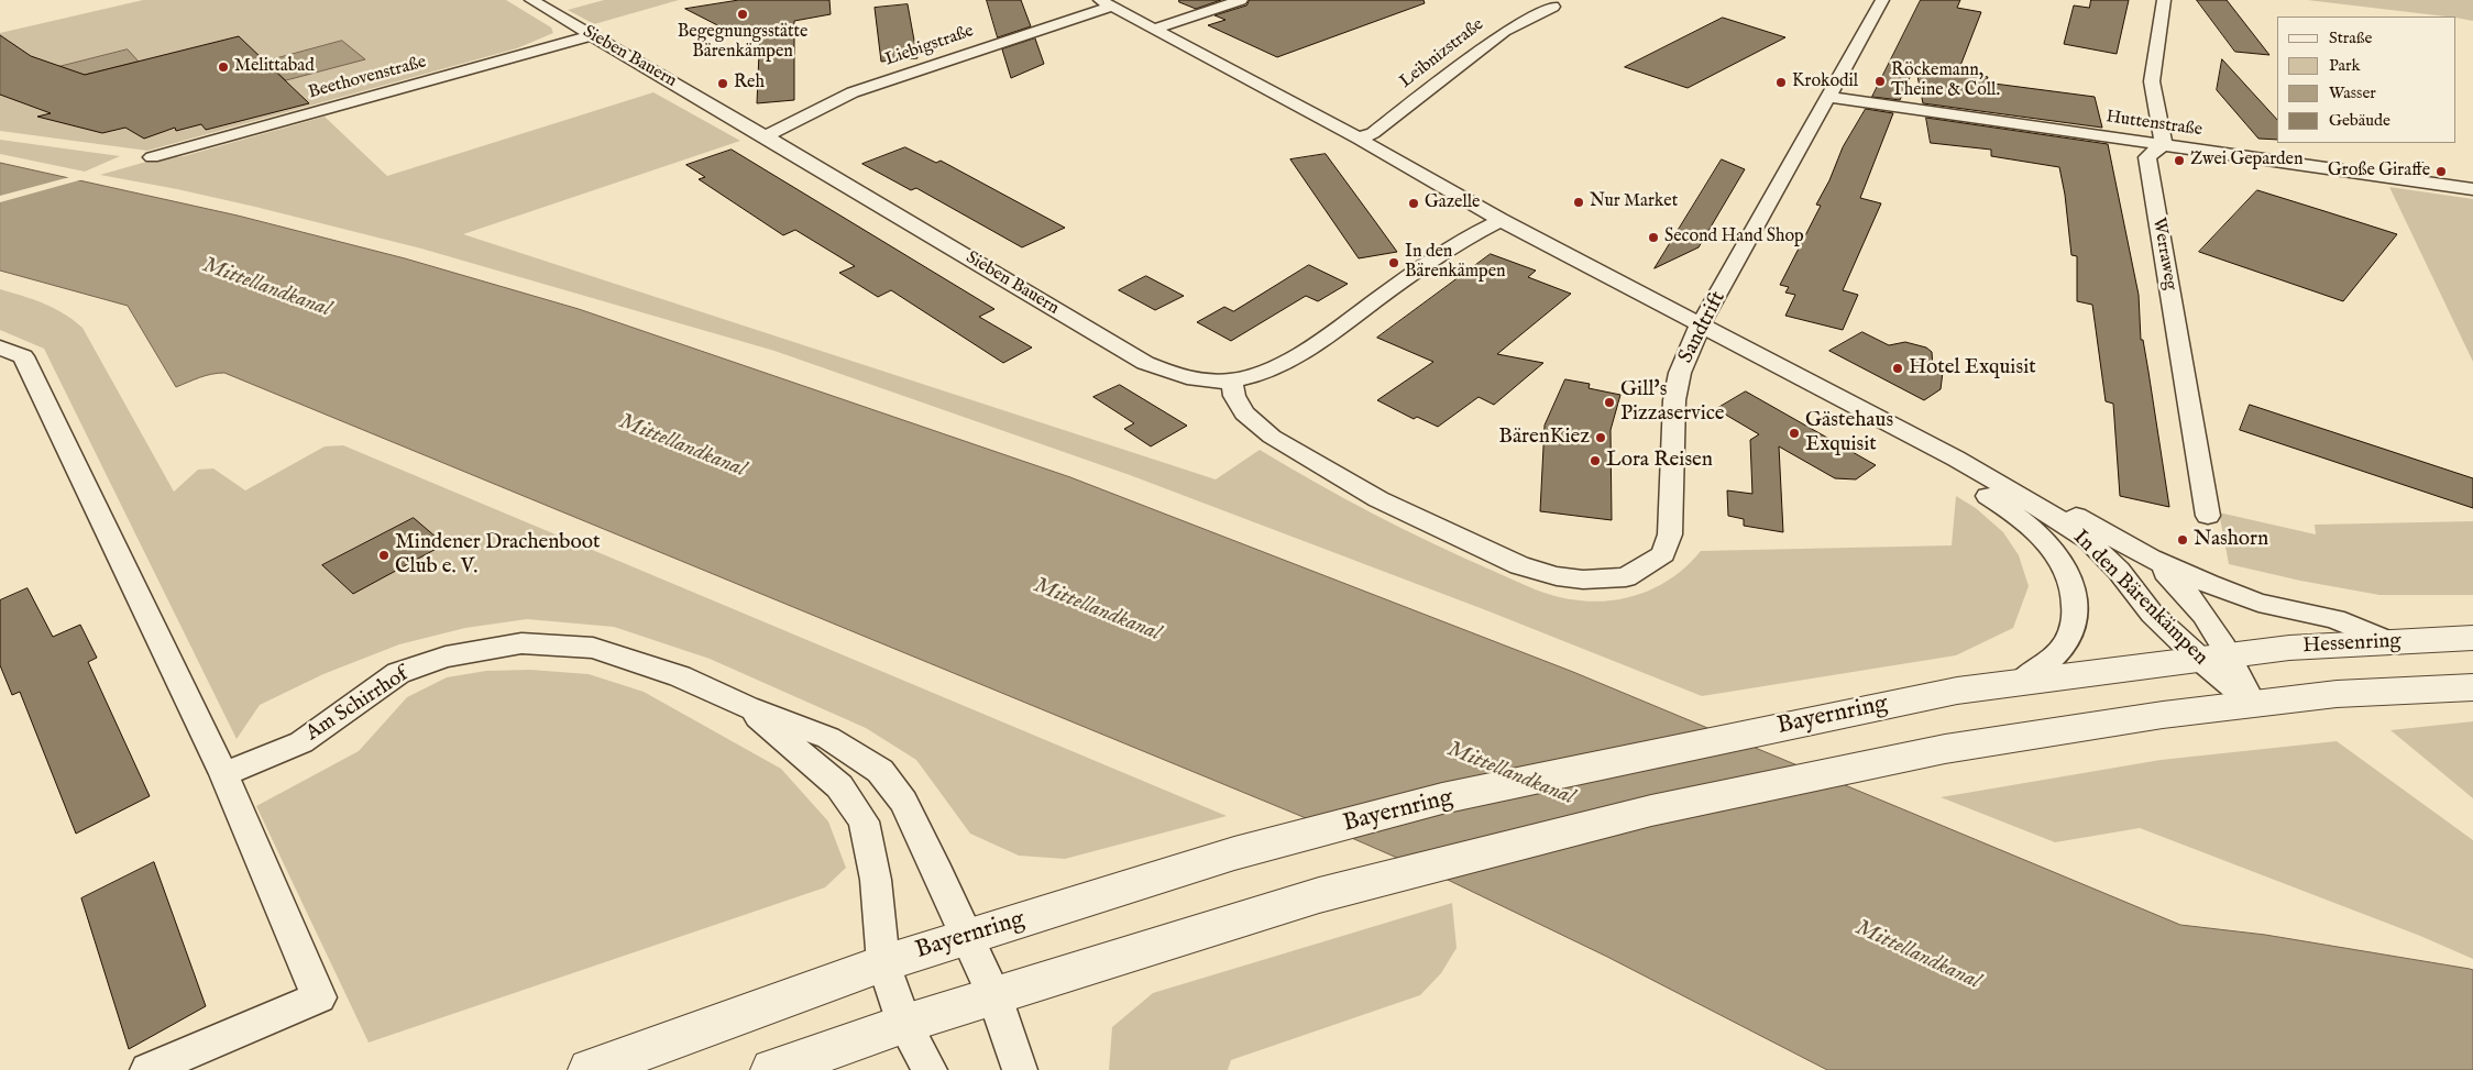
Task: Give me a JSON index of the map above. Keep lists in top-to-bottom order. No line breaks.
{"streets":{"street":["Liebigstraße","Leibnizstraße","Sieben Bauern","Beethovenstraße","Huttenstraße","Werraweg","Sandtrift","In den Bärenkämpen","Hessenring","Am Schirrhof","Bayernring"]},"crossings":[["Liebigstraße","Sieben Bauern"],["Liebigstraße","In den Bärenkämpen"],["Leibnizstraße","In den Bärenkämpen"],["Sieben Bauern","Beethovenstraße"],["Sieben Bauern","Sandtrift"],["Sieben Bauern","In den Bärenkämpen"],["Huttenstraße","Werraweg"],["Huttenstraße","Sandtrift"],["Sandtrift","In den Bärenkämpen"],["In den Bärenkämpen","Hessenring"],["In den Bärenkämpen","Bayernring"],["Hessenring","Bayernring"],["Am Schirrhof","Bayernring"]],"water":["Mittellandkanal"],"places":["Begegnungsstätte Bärenkämpen","Melittabad","Röckemann, Theine & Coll.","Krokodil","Reh","Zwei Geparden","Große Giraffe","Nur Market","Gazelle","Second Hand Shop","In den Bärenkämpen","Hotel Exquisit","Gill's Pizzaservice","Gästehaus Exquisit","BärenKiez","Lora Reisen","Nashorn","Mindener Drachenboot Club e. V."],"legend":["Straße","Park","Wasser","Gebäude"]}
